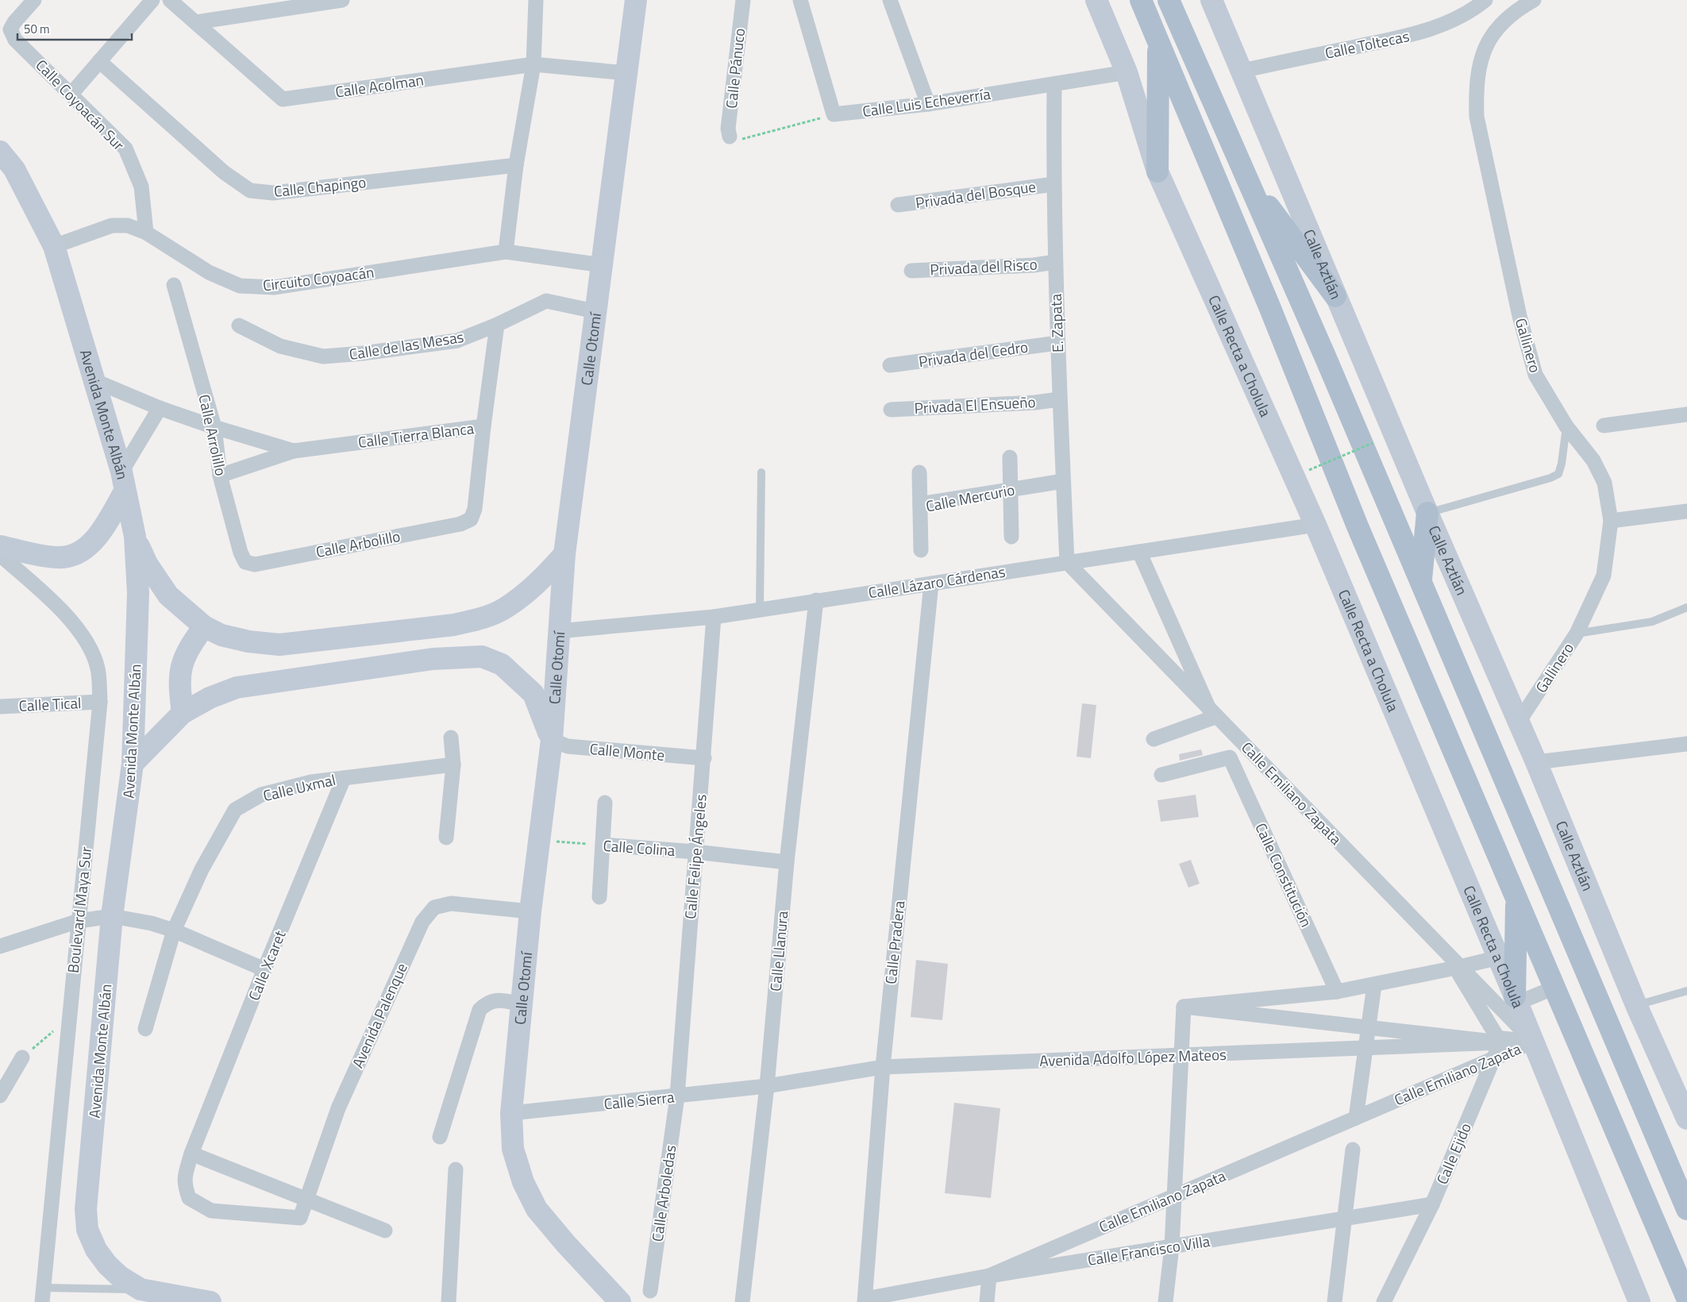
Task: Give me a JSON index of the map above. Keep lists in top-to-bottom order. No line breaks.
{"streets":{"street":["Calle Toltecas","Calle Pánuco","Calle Acolman","Calle Luis Echeverría","Calle Coyoacán Sur","Calle Chapingo","Privada del Bosque","Calle Aztlán","Privada del Risco","Circuito Coyoacán","E. Zapata","Calle de las Mesas","Gallinero","Calle Otomí","Privada del Cedro","Calle Recta a Cholula","Privada El Ensueño","Avenida Monte Albán","Calle Arrolillo","Calle Tierra Blanca","Calle Mercurio","Calle Arbolillo","Calle Lázaro Cárdenas","Calle Tical","Calle Monte","Calle Uxmal","Calle Emiliano Zapata","Calle Colina","Calle Felipe Ángeles","Calle Constitución","Boulevard Maya Sur","Calle Pradera","Calle Llanura","Calle Xcaret","Avenida Palenque","Avenida Adolfo López Mateos","Calle Sierra","Calle Ejido","Calle Arboledas","Calle Francisco Villa"]},"crossings":[["Calle Toltecas","Calle Aztlán"],["Calle Acolman","Calle Otomí"],["Calle Luis Echeverría","E. Zapata"],["Calle Luis Echeverría","Calle Recta a Cholula"],["Calle Coyoacán Sur","Circuito Coyoacán"],["Privada del Bosque","E. Zapata"],["Calle Aztlán","Gallinero"],["Privada del Risco","E. Zapata"],["Circuito Coyoacán","Calle Otomí"],["Circuito Coyoacán","Avenida Monte Albán"],["E. Zapata","Privada del Cedro"],["E. Zapata","Privada El Ensueño"],["E. Zapata","Calle Mercurio"],["E. Zapata","Calle Lázaro Cárdenas"],["E. Zapata","Calle Emiliano Zapata"],["Calle de las Mesas","Calle Otomí"],["Calle de las Mesas","Calle Tierra Blanca"],["Calle Otomí","Calle Lázaro Cárdenas"],["Calle Otomí","Calle Monte"],["Calle Otomí","Calle Colina"],["Calle Otomí","Avenida Palenque"],["Calle Otomí","Calle Sierra"],["Calle Recta a Cholula","Calle Lázaro Cárdenas"],["Calle Recta a Cholula","Calle Emiliano Zapata"],["Calle Recta a Cholula","Avenida Adolfo López Mateos"],["Calle Recta a Cholula","Calle Ejido"],["Avenida Monte Albán","Calle Tierra Blanca"],["Calle Arrolillo","Calle Tierra Blanca"],["Calle Arrolillo","Calle Arbolillo"],["Calle Tierra Blanca","Calle Arbolillo"],["Calle Lázaro Cárdenas","Calle Emiliano Zapata"],["Calle Lázaro Cárdenas","Calle Felipe Ángeles"],["Calle Lázaro Cárdenas","Calle Pradera"],["Calle Lázaro Cárdenas","Calle Llanura"],["Calle Tical","Boulevard Maya Sur"],["Calle Monte","Calle Felipe Ángeles"],["Calle Uxmal","Calle Xcaret"],["Calle Emiliano Zapata","Avenida Adolfo López Mateos"],["Calle Emiliano Zapata","Calle Ejido"],["Calle Emiliano Zapata","Calle Francisco Villa"],["Calle Colina","Calle Felipe Ángeles"],["Calle Colina","Calle Llanura"],["Calle Felipe Ángeles","Calle Sierra"],["Calle Felipe Ángeles","Calle Arboledas"],["Calle Pradera","Avenida Adolfo López Mateos"],["Calle Pradera","Calle Francisco Villa"],["Calle Llanura","Avenida Adolfo López Mateos"],["Calle Llanura","Calle Sierra"],["Calle Xcaret","Avenida Palenque"],["Avenida Adolfo López Mateos","Calle Sierra"],["Avenida Adolfo López Mateos","Calle Ejido"],["Calle Sierra","Calle Arboledas"],["Calle Ejido","Calle Francisco Villa"]],"scale_bar":"50 m"}
